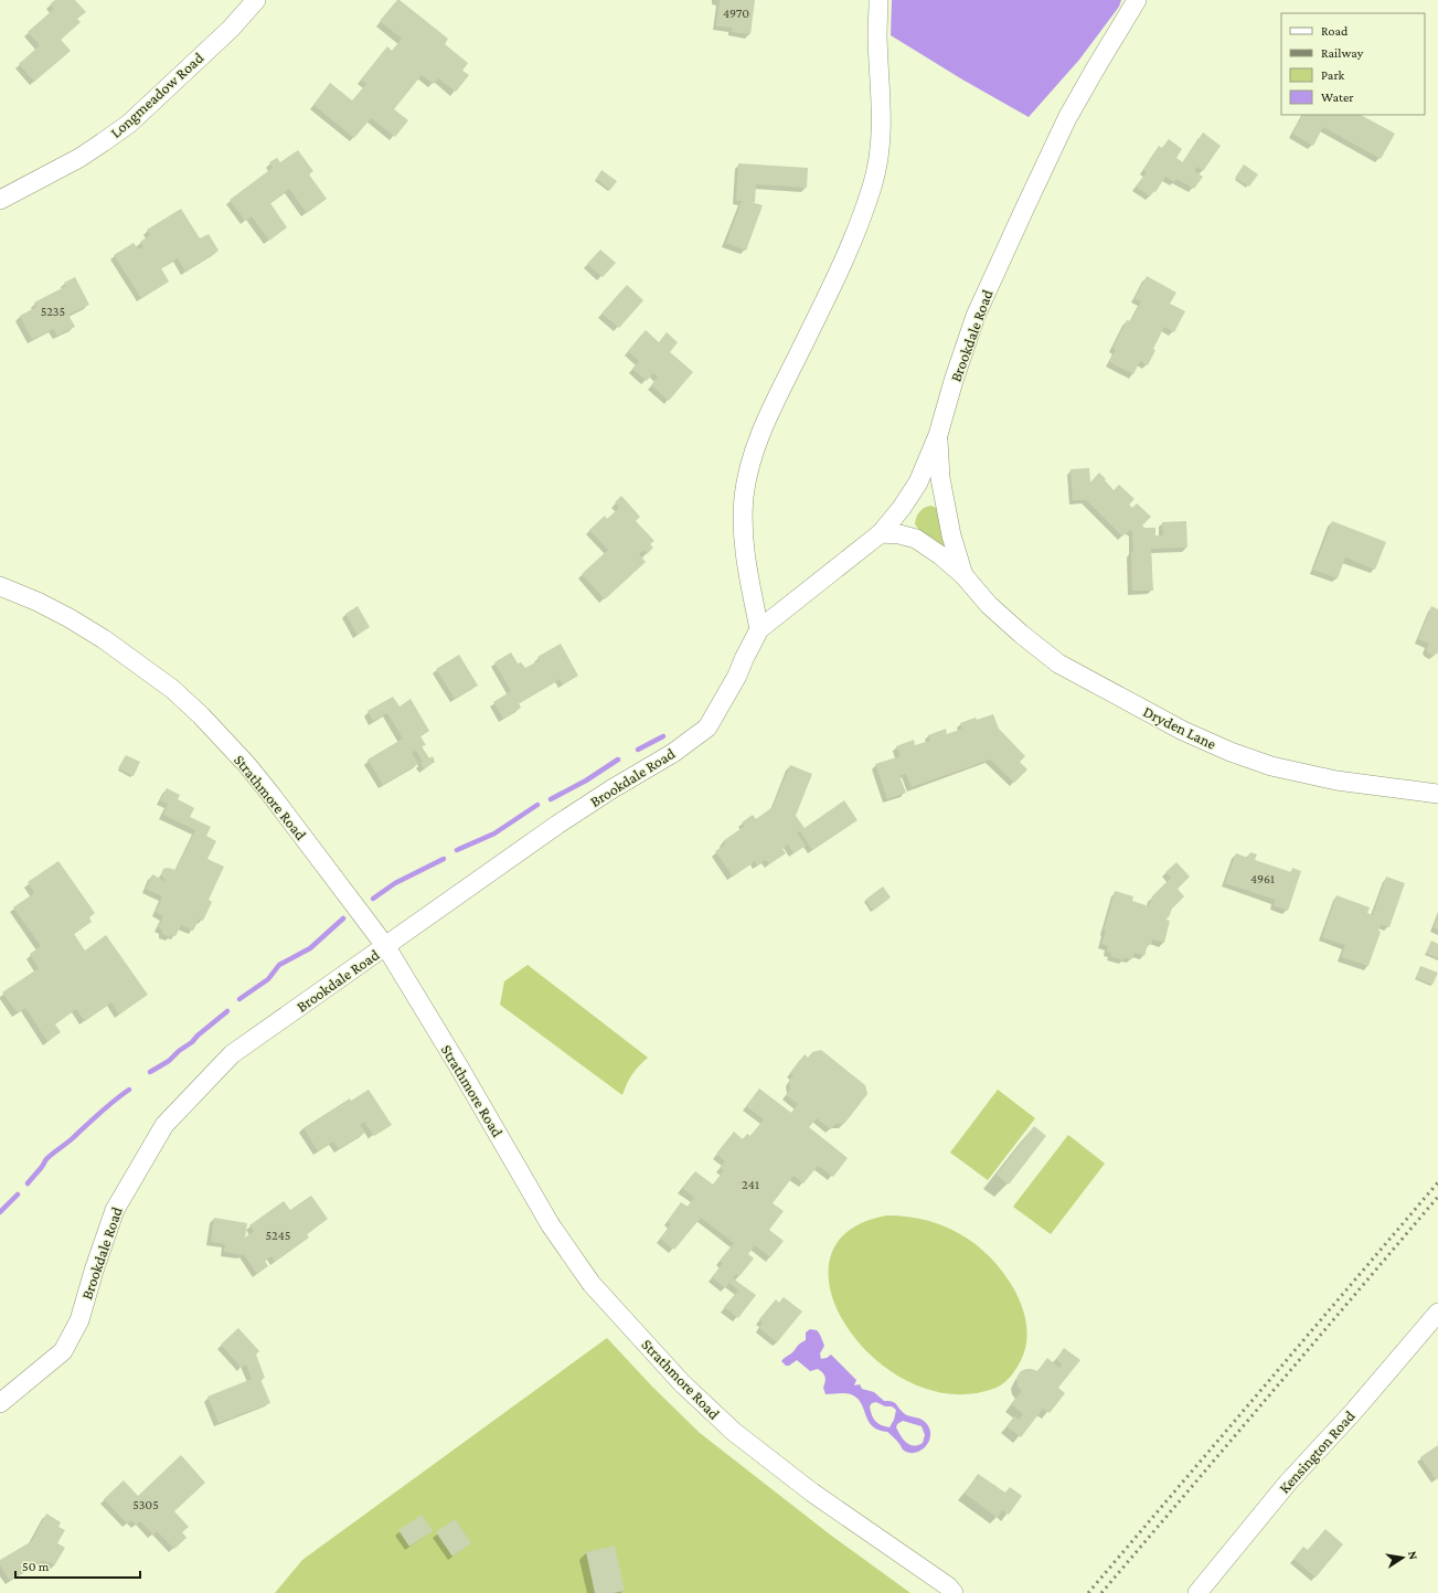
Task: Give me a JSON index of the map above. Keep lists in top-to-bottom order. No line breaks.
{"streets":{"street":["Longmeadow Road","Brookdale Road","Dryden Lane","Strathmore Road","Kensington Road"]},"crossings":[["Brookdale Road","Dryden Lane"],["Brookdale Road","Strathmore Road"]],"house_numbers":["4970","5235","4961","241","5245","5305"],"legend":["Road","Railway","Park","Water"],"scale_bar":"50 m","north":"right"}
